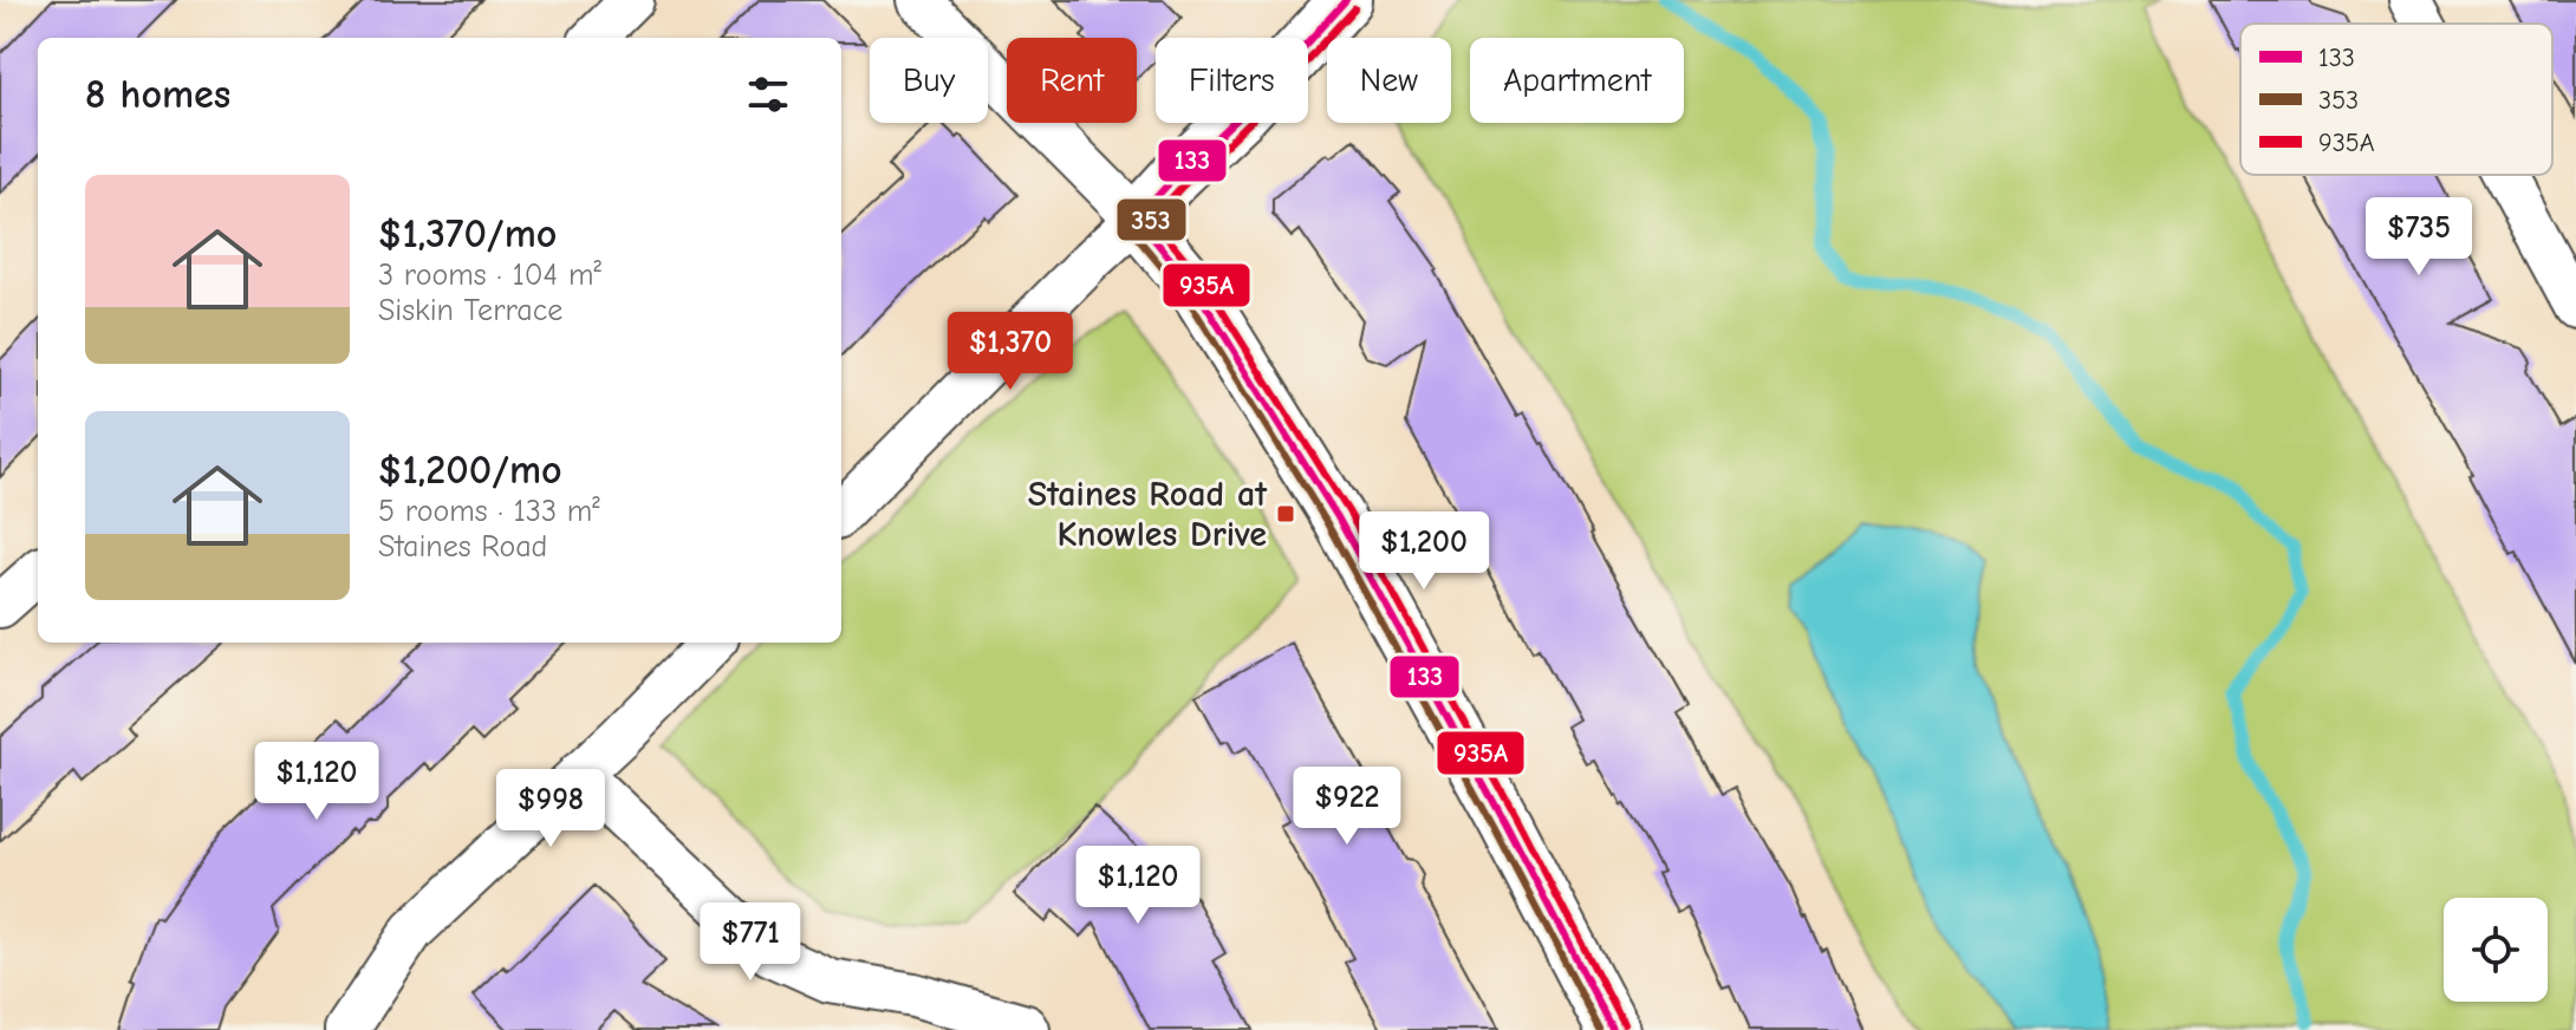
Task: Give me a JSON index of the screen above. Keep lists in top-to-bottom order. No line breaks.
{"places":{"transit":["Staines Road at Knowles Drive"]},"lines":["transit line 133","transit line 353","transit line 935A"],"legend":["133","353","935A"],"page":{"chip":["Buy","Rent","Filters","New","Apartment"],"heading":"8 homes","list":[{"name":"$1,370/mo","note":"3 rooms · 104 m² · Siskin Terrace"},{"name":"$1,200/mo","note":"5 rooms · 133 m² · Staines Road"}],"price":["$735","$1,370","$1,200","$1,120","$922","$998","$1,120","$771"]}}
